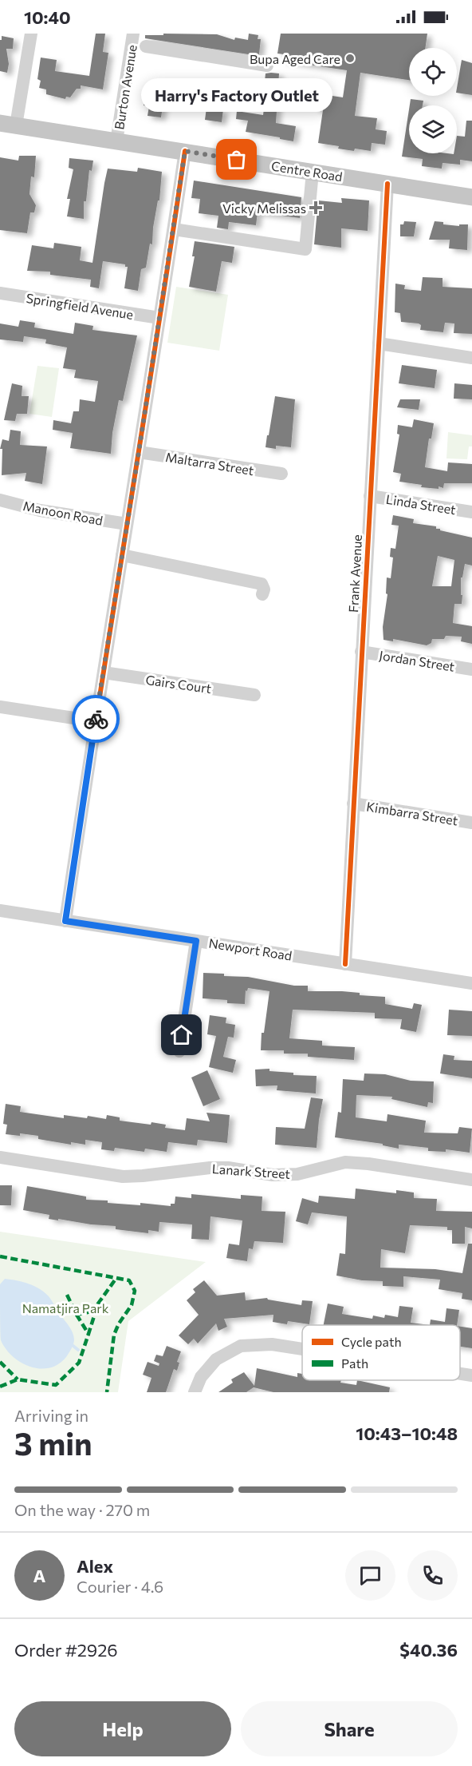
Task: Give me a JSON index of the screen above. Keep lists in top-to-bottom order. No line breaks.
{"streets":{"main road":["Centre Road"],"street":["Burton Avenue","Springfield Avenue","Maltarra Street","Linda Street","Manoon Road","Frank Avenue","Jordan Street","Gairs Court","Kimbarra Street","Newport Road","Lanark Street"]},"crossings":[["Burton Avenue","Centre Road"],["Centre Road","Frank Avenue"],["Linda Street","Frank Avenue"],["Frank Avenue","Jordan Street"],["Frank Avenue","Kimbarra Street"],["Frank Avenue","Newport Road"]],"parks":["Namatjira Park"],"places":{"other":["Bupa Aged Care","Harry's Factory Outlet"],"health":["Vicky Melissas"]},"legend":["Cycle path","Path"],"page":{"status":"10:40","bubble":"Harry's Factory Outlet","heading":["3 min","Arriving in","10:43–10:48"],"panel":["Alex","Courier · 4.6","Order #2926","$40.36"],"bar":"On the way · 270 m","round":"A","buttons":["Help","Share"]}}
